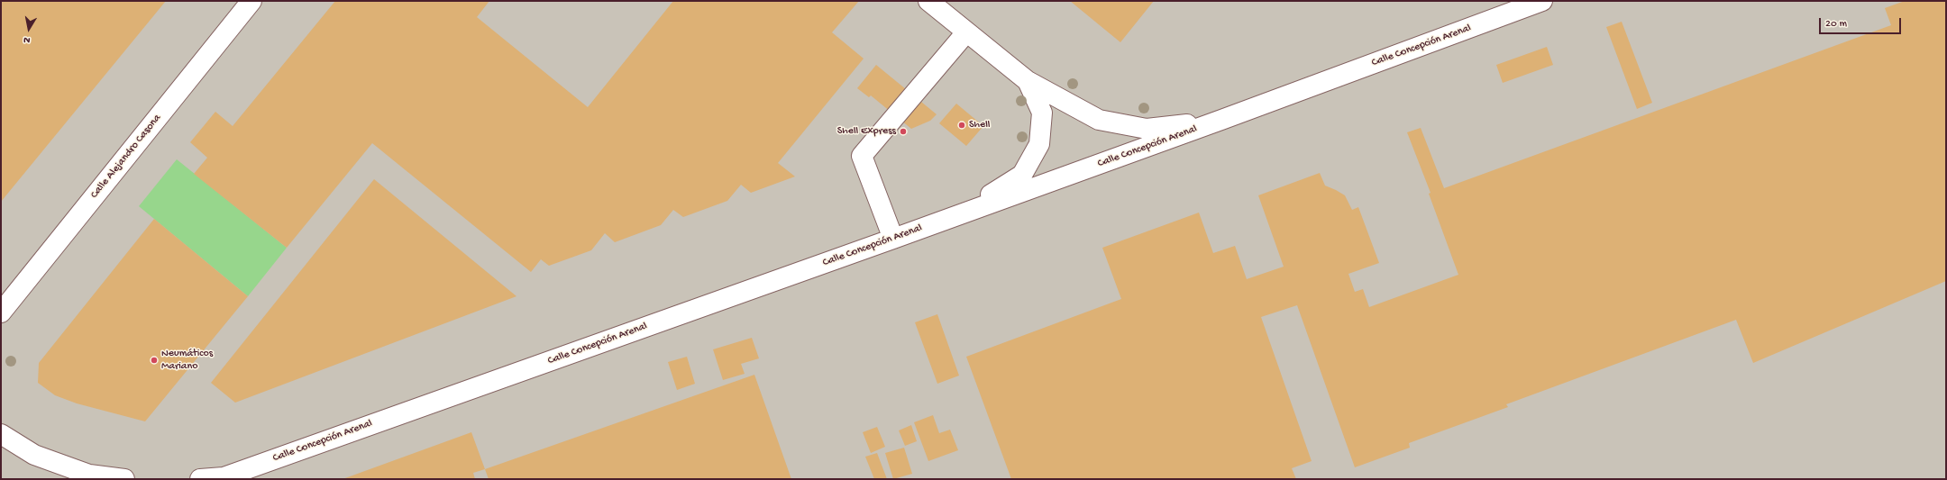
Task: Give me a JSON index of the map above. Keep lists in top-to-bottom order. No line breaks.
{"streets":{"street":["Calle Concepción Arenal","Calle Alejandro Casona"]},"places":["Shell","Shell Express","Neumáticos Mariano"],"scale_bar":"20 m","north":"bottom"}
